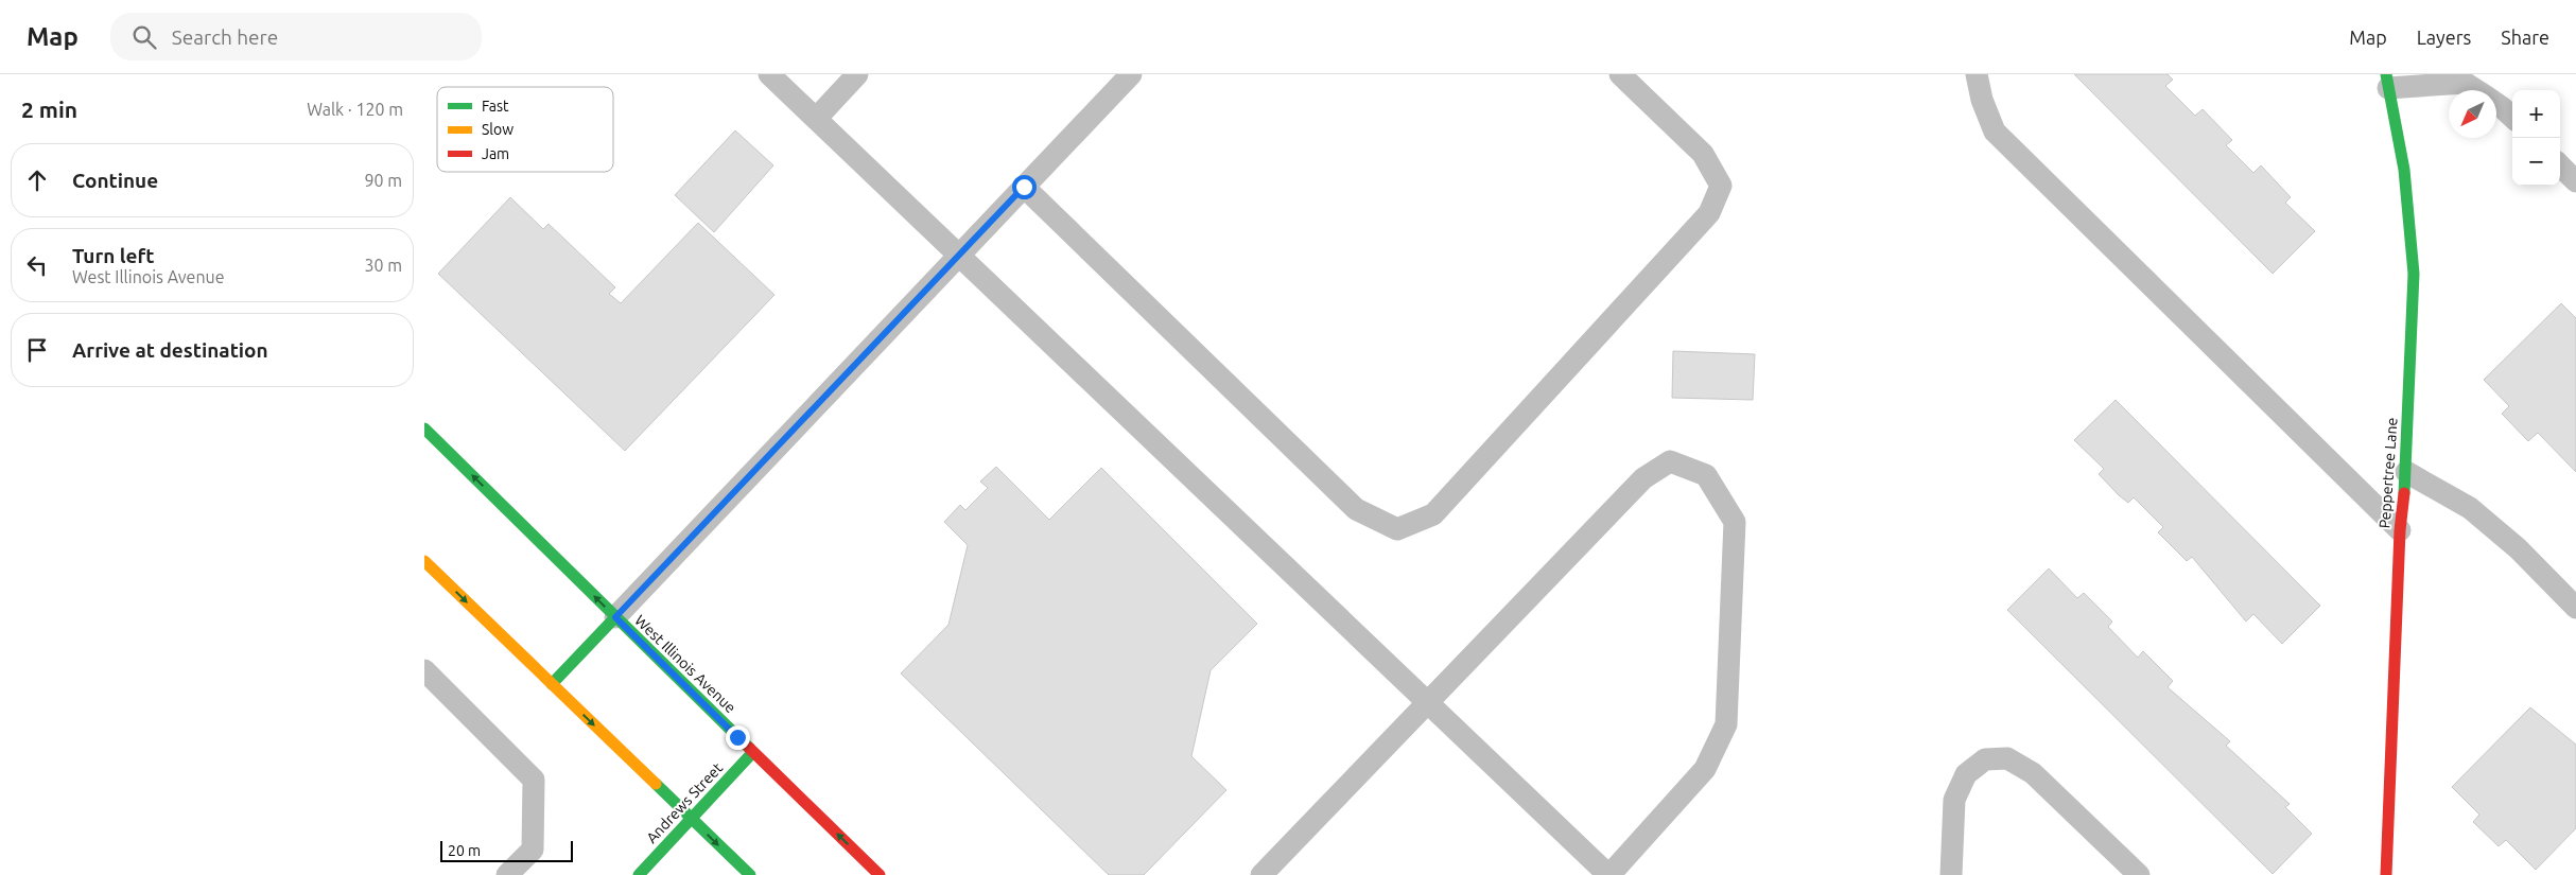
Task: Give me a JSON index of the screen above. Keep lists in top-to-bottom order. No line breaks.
{"streets":{"main road":["Peppertree Lane","West Illinois Avenue","Andrews Street"]},"crossings":[["West Illinois Avenue","Andrews Street"]],"legend":["Fast","Slow","Jam"],"scale_bar":"20 m","north":"bottom left","page":{"header":"Map","search":"Search here","nav":["Map","Layers","Share"],"heading":["2 min","Walk · 120 m"],"map_buttons":["+","−"],"list":[["Continue","90 m"],["Turn left","West Illinois Avenue","30 m"],"Arrive at destination"],"scale":"20 m"}}
